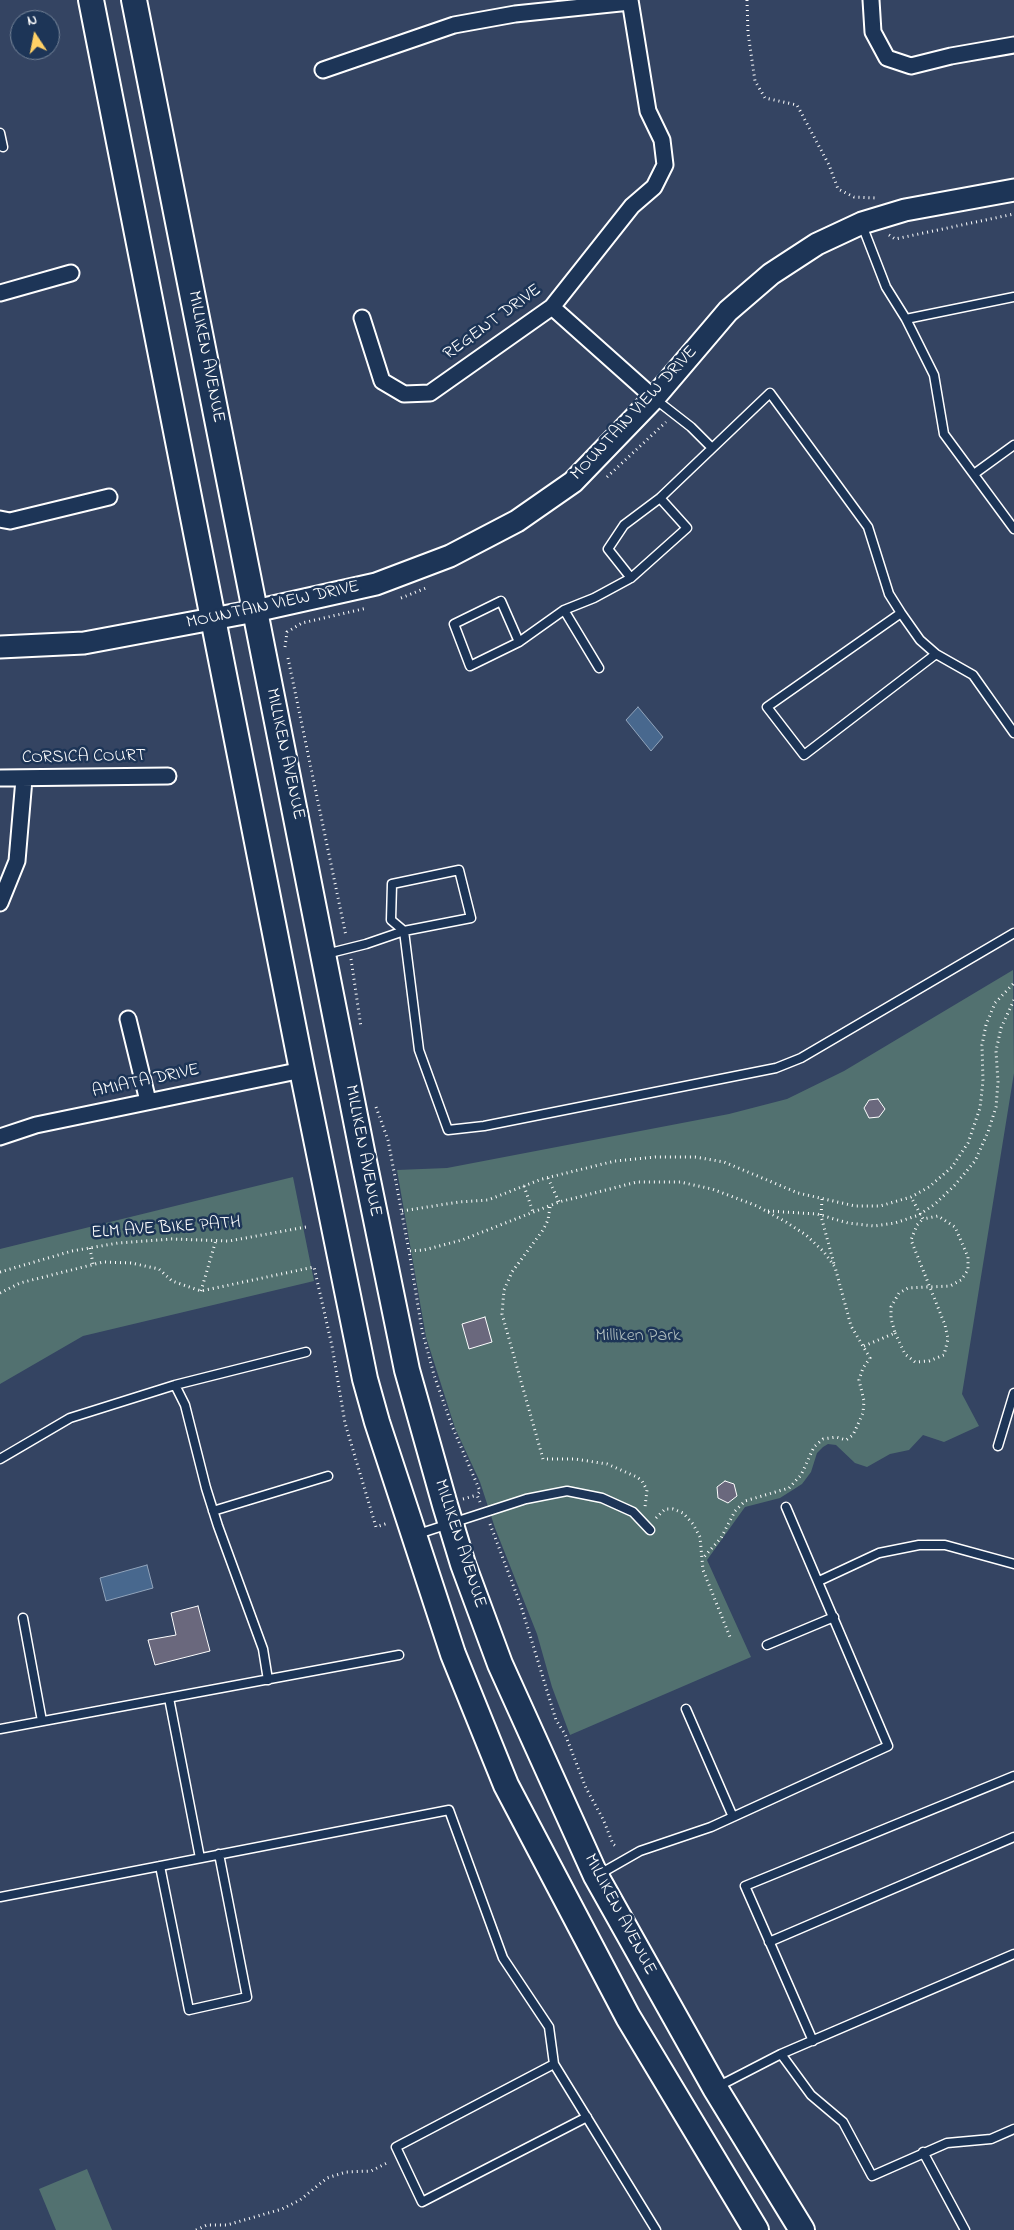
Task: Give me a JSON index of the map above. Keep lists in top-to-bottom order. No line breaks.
{"streets":{"main road":["MILLIKEN AVENUE"],"street":["REGENT DRIVE","MOUNTAIN VIEW DRIVE","CORSICA COURT","AMIATA DRIVE"],"path":["ELM AVE BIKE PATH"]},"crossings":[["MILLIKEN AVENUE","MOUNTAIN VIEW DRIVE"]],"parks":["Milliken Park"],"north":"top"}
